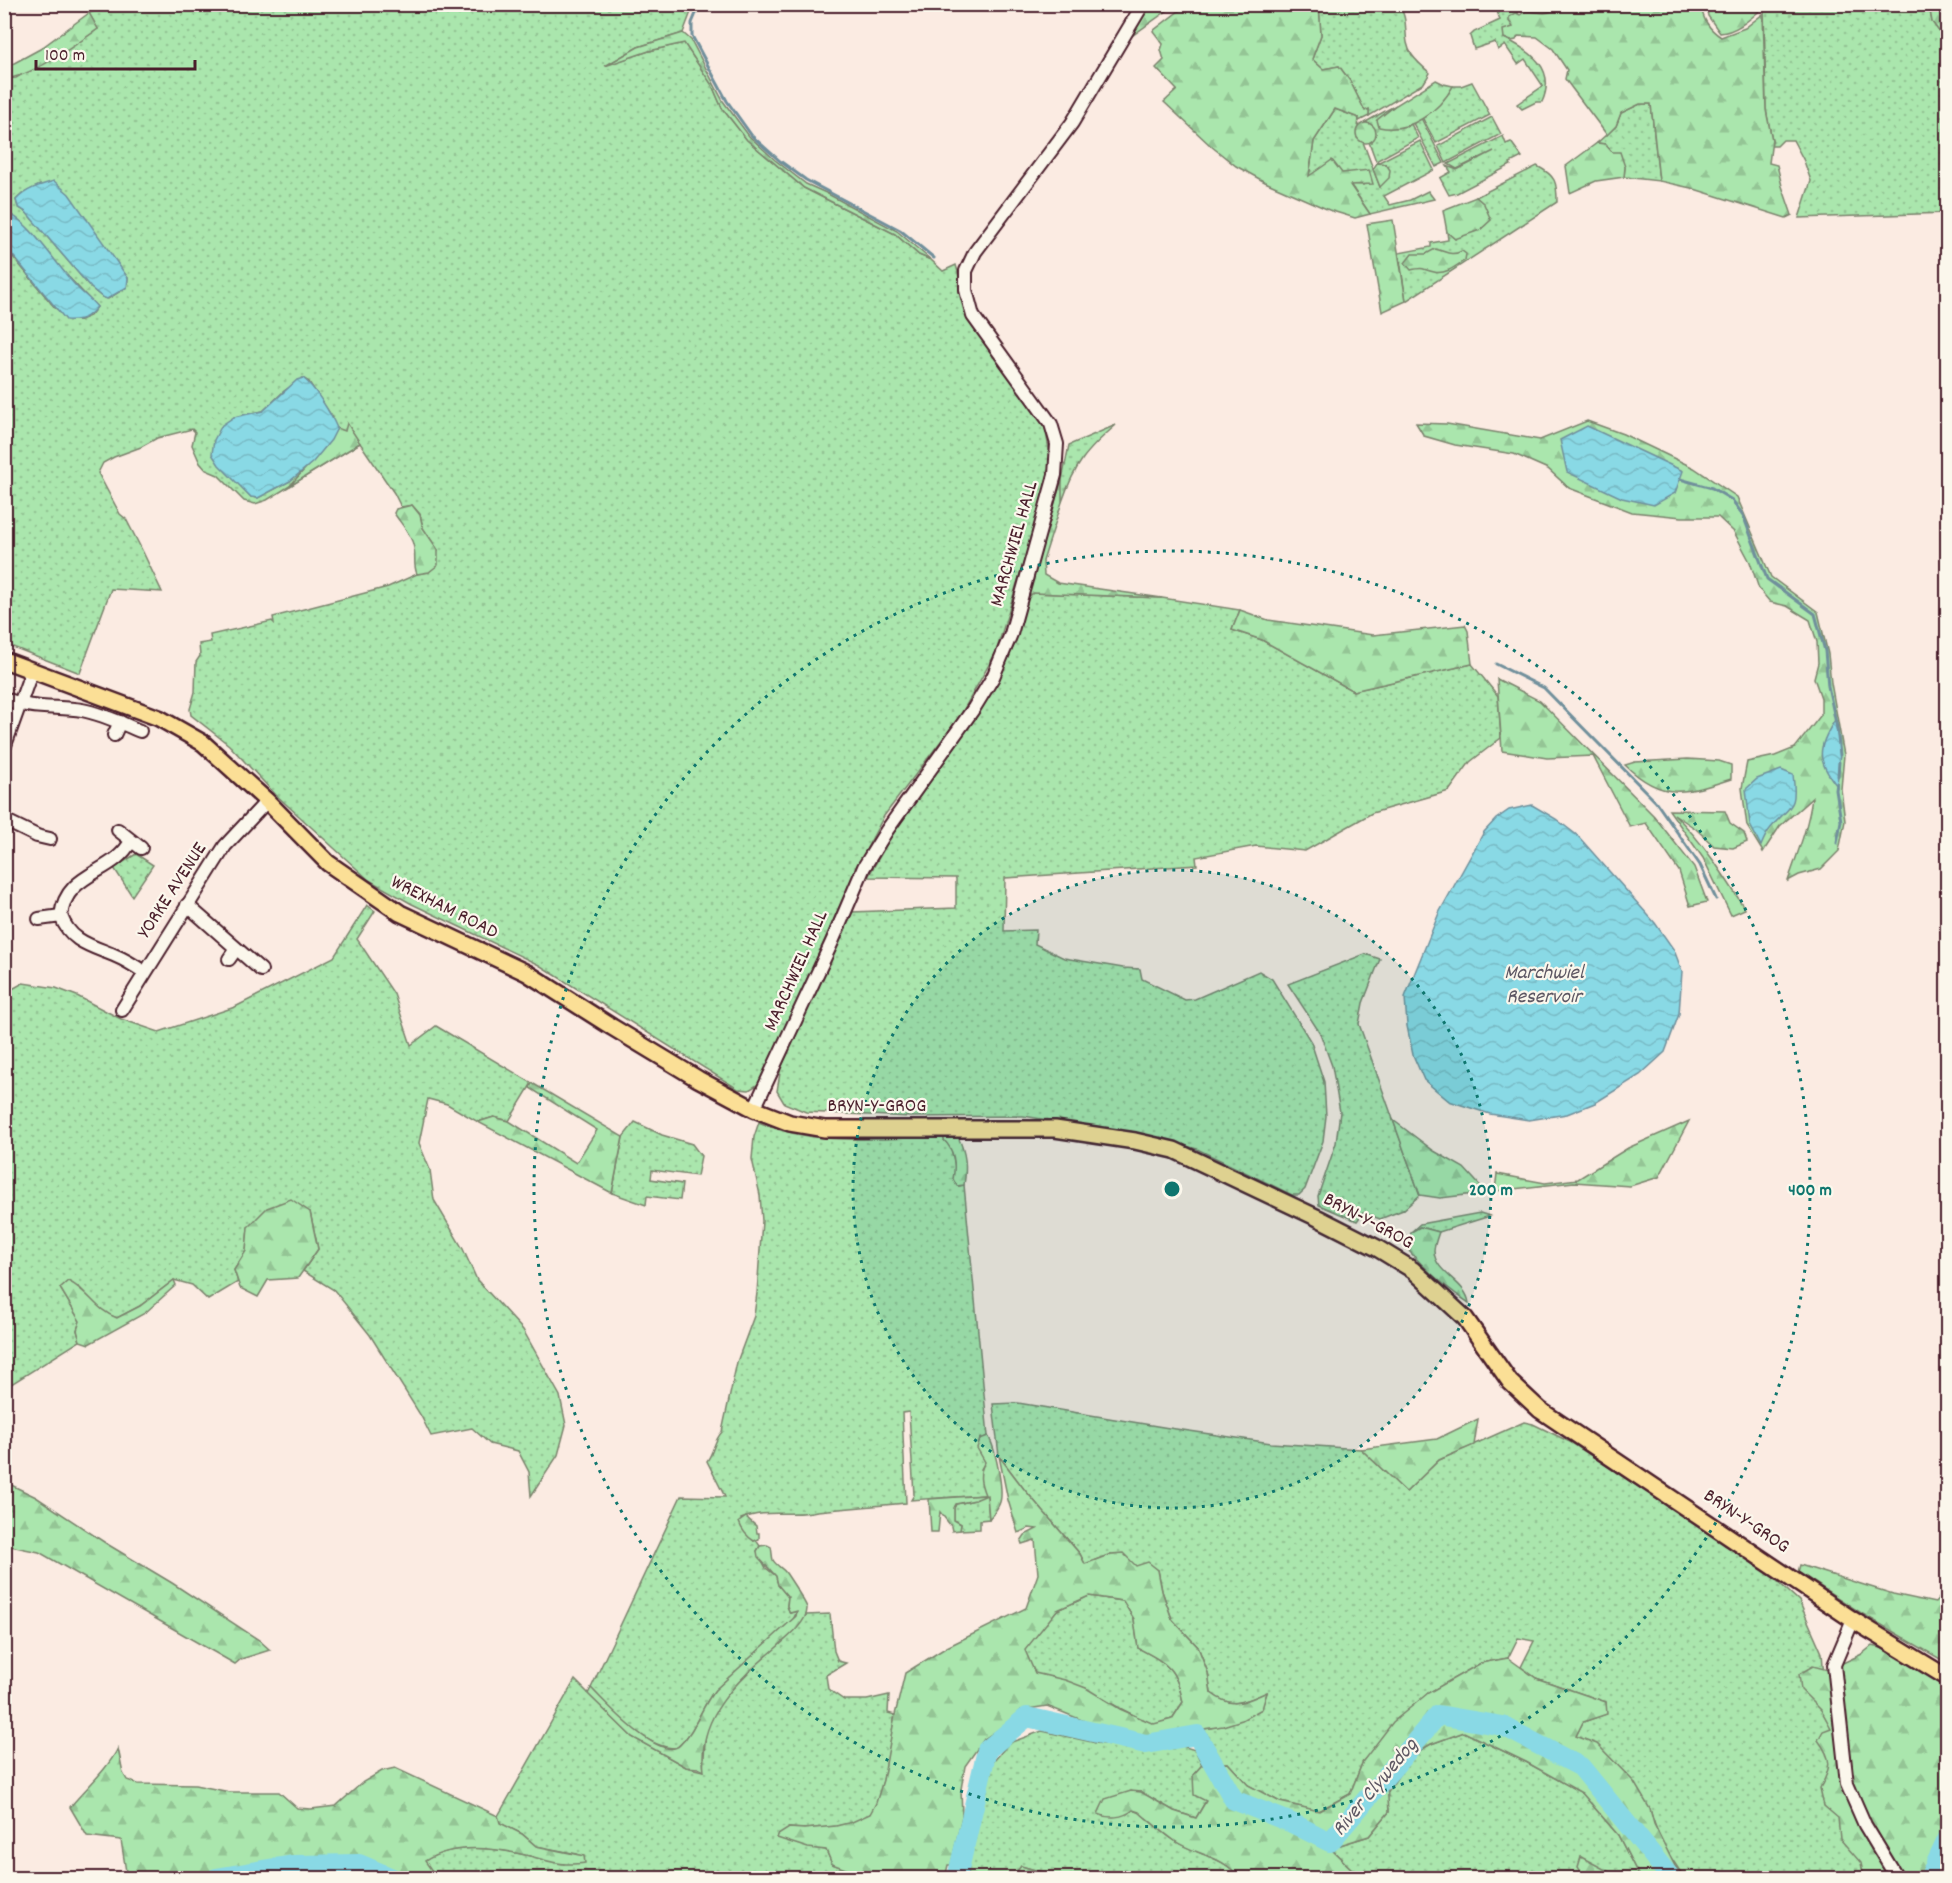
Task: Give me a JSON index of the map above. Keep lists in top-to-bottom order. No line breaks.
{"streets":{"main road":["WREXHAM ROAD","BRYN-Y-GROG"],"street":["MARCHWIEL HALL","YORKE AVENUE"]},"crossings":[["MARCHWIEL HALL","WREXHAM ROAD"],["MARCHWIEL HALL","BRYN-Y-GROG"],["YORKE AVENUE","WREXHAM ROAD"],["WREXHAM ROAD","BRYN-Y-GROG"]],"water":["Marchwiel Reservoir","River Clywedog"],"scale_bar":"100 m","rings":["200 m","400 m"]}
